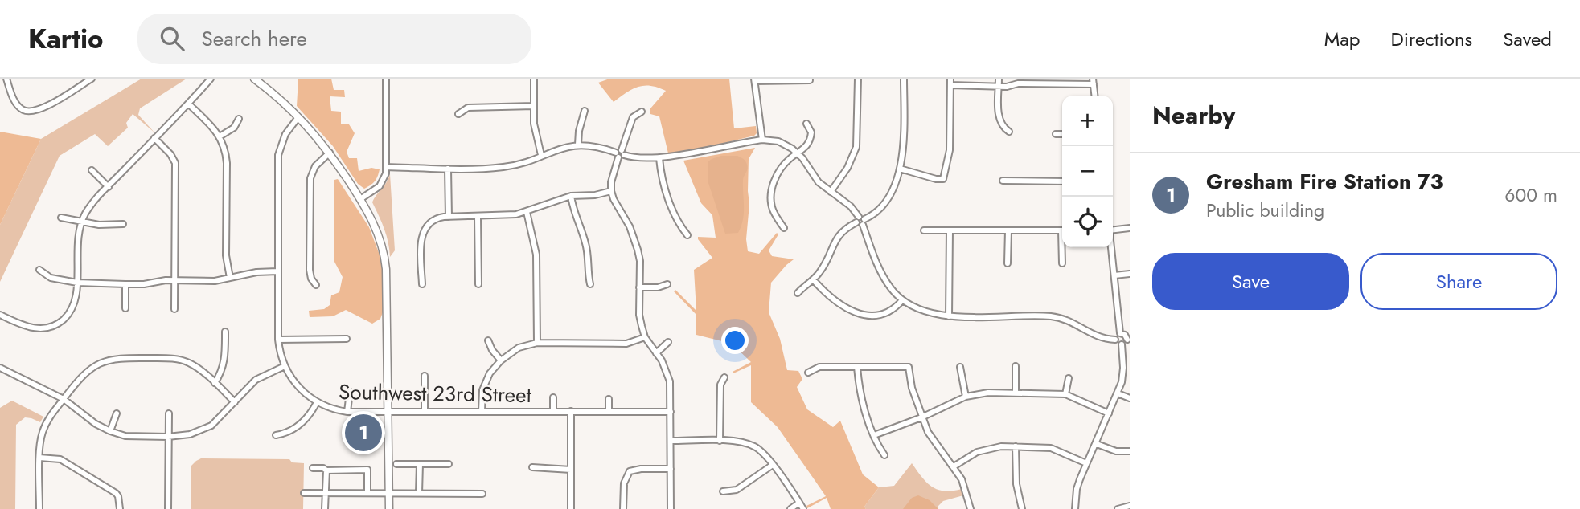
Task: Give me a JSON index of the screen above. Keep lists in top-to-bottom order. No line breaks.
{"streets":{"street":["Southwest 23rd Street"]},"page":{"header":"Kartio","search":"Search here","nav":["Map","Directions","Saved"],"heading":"Nearby","map_buttons":["+","−"],"list":[{"mark":"1","name":"Gresham Fire Station 73","note":"Public building","value":"600 m"}],"buttons":["Save","Share"],"pins":"1"}}
